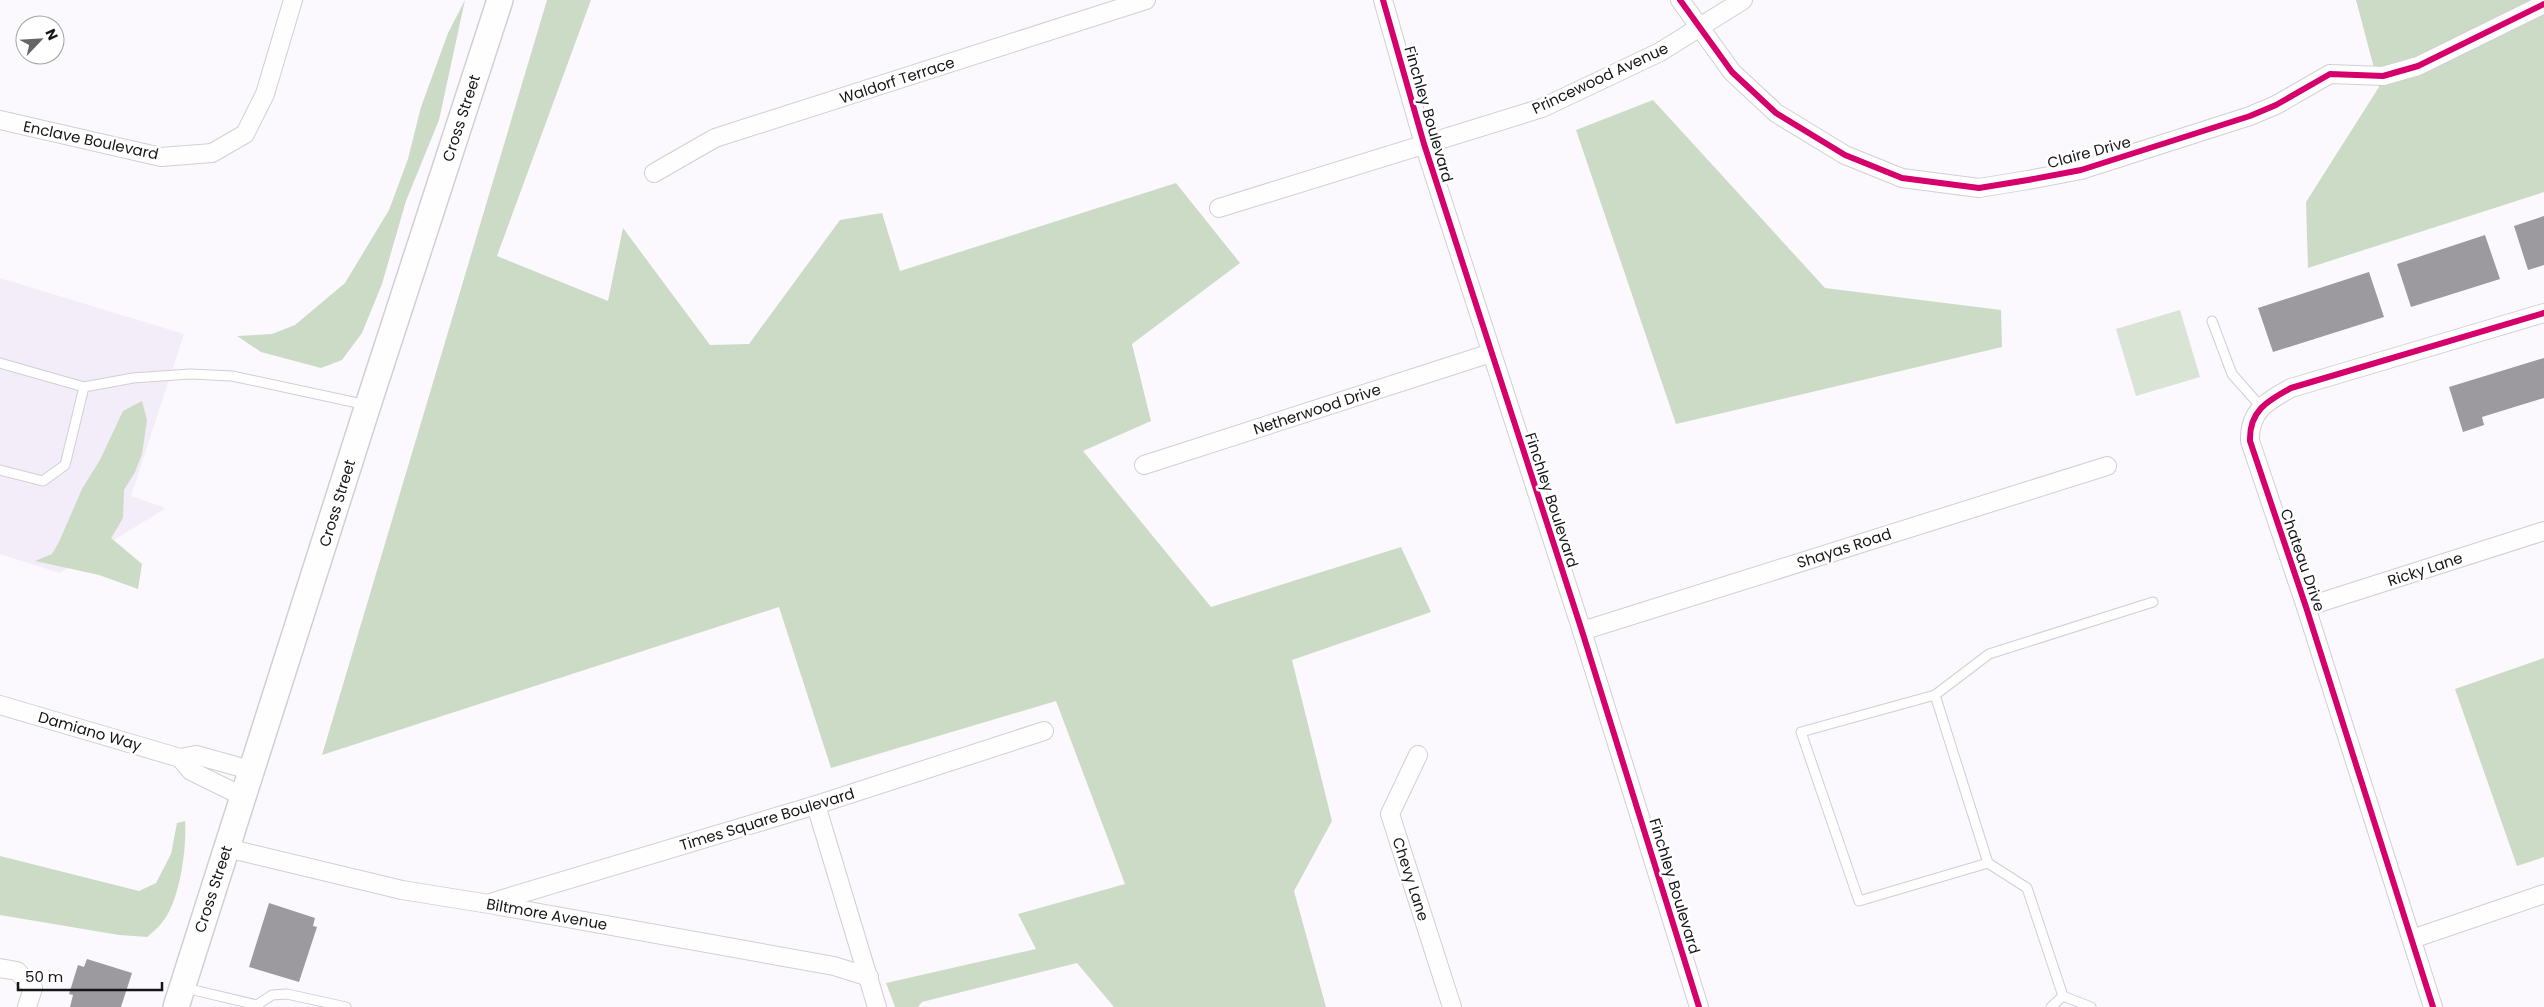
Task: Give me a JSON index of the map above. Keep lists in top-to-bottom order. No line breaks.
{"streets":{"main road":["Cross Street"],"street":["Princewood Avenue","Waldorf Terrace","Finchley Boulevard","Enclave Boulevard","Claire Drive","Netherwood Drive","Shayas Road","Chateau Drive","Ricky Lane","Damiano Way","Times Square Boulevard","Chevy Lane","Biltmore Avenue"]},"crossings":[["Princewood Avenue","Finchley Boulevard"],["Princewood Avenue","Claire Drive"],["Finchley Boulevard","Netherwood Drive"],["Finchley Boulevard","Shayas Road"],["Cross Street","Damiano Way"],["Cross Street","Biltmore Avenue"],["Chateau Drive","Ricky Lane"],["Times Square Boulevard","Biltmore Avenue"]],"scale_bar":"50 m","north":"top right"}
